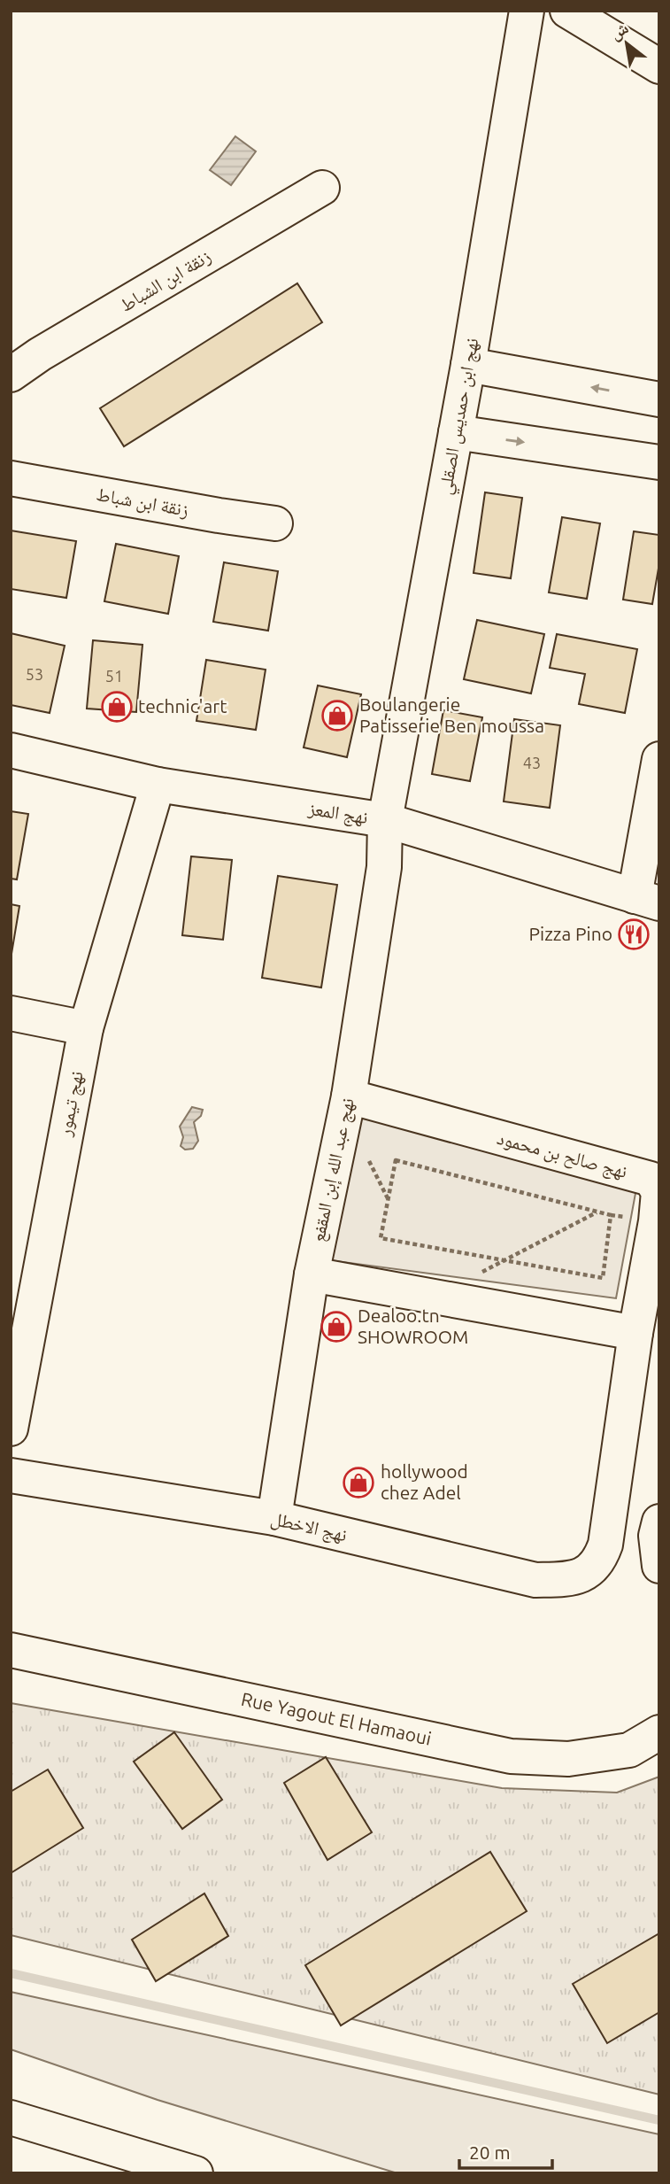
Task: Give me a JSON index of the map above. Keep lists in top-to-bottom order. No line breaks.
{"streets":{"main road":["زنقة ابن الشباط","نهج ابن حمديس الصقلي","زنقة ابن شباط","نهج المعز","نهج تيمور","نهج صالح بن محمود","نهج عبد الله إبن المقفع","نهج الاخطل","Rue Yagout El Hamaoui"]},"crossings":[["نهج ابن حمديس الصقلي","نهج المعز"],["نهج ابن حمديس الصقلي","نهج عبد الله إبن المقفع"],["نهج المعز","نهج تيمور"],["نهج المعز","نهج عبد الله إبن المقفع"],["نهج صالح بن محمود","نهج عبد الله إبن المقفع"],["نهج صالح بن محمود","نهج الاخطل"],["نهج عبد الله إبن المقفع","نهج الاخطل"]],"places":{"shop":["technic'art","Boulangerie Patisserie Ben moussa","Dealoo.tn SHOWROOM","hollywood chez Adel"],"restaurant":["Pizza Pino"]},"house_numbers":["53","51","43"],"scale_bar":"20 m","north":"top left"}
